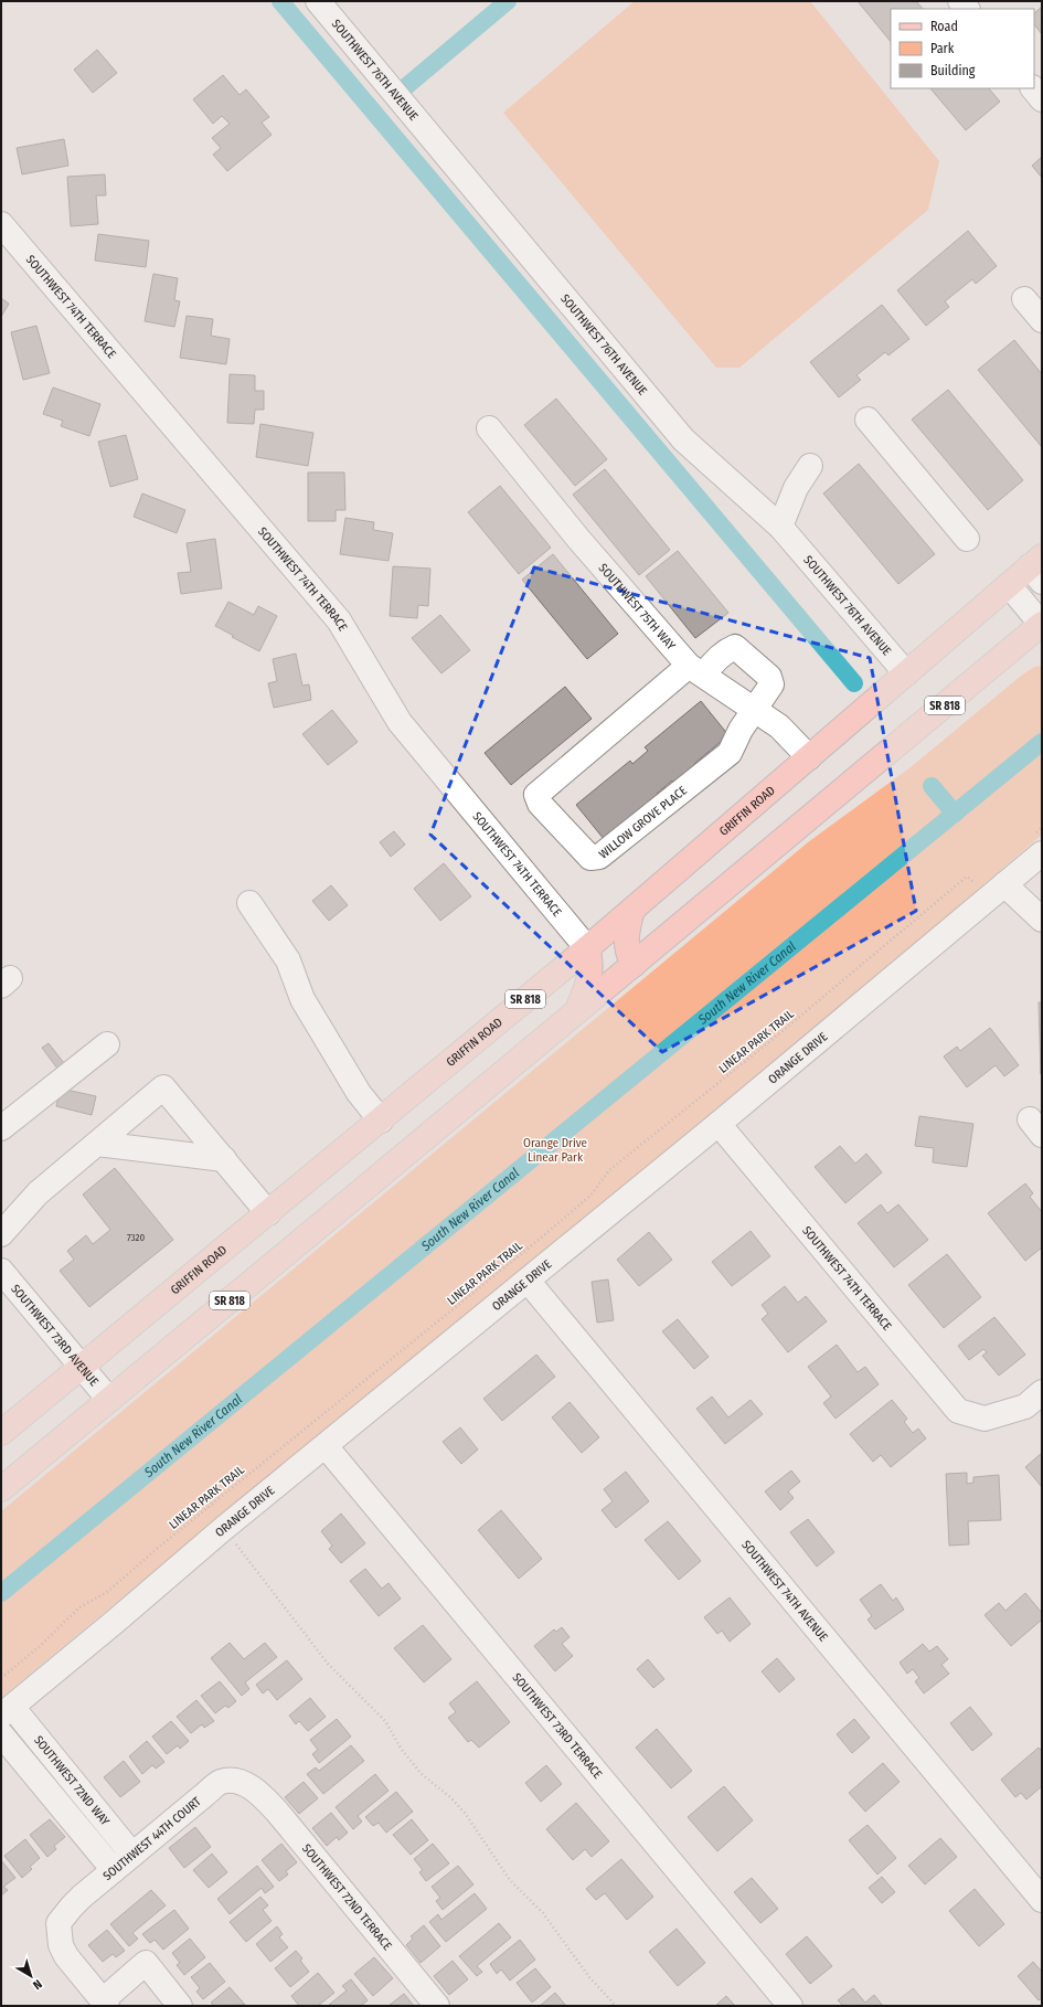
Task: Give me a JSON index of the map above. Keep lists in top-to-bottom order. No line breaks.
{"streets":{"main road":["SR 818","GRIFFIN ROAD"],"street":["SOUTHWEST 76TH AVENUE","SOUTHWEST 74TH TERRACE","SOUTHWEST 75TH WAY","WILLOW GROVE PLACE","ORANGE DRIVE","SOUTHWEST 73RD AVENUE","SOUTHWEST 74TH AVENUE","SOUTHWEST 73RD TERRACE","SOUTHWEST 72ND WAY","SOUTHWEST 44TH COURT","SOUTHWEST 72ND TERRACE"],"path":["LINEAR PARK TRAIL"]},"crossings":[["SOUTHWEST 76TH AVENUE","GRIFFIN ROAD"],["SOUTHWEST 74TH TERRACE","GRIFFIN ROAD"],["SOUTHWEST 74TH TERRACE","ORANGE DRIVE"],["SOUTHWEST 75TH WAY","GRIFFIN ROAD"],["SOUTHWEST 75TH WAY","WILLOW GROVE PLACE"],["SR 818","SOUTHWEST 73RD AVENUE"],["GRIFFIN ROAD","SOUTHWEST 73RD AVENUE"],["ORANGE DRIVE","SOUTHWEST 74TH AVENUE"],["ORANGE DRIVE","SOUTHWEST 73RD TERRACE"],["ORANGE DRIVE","SOUTHWEST 72ND WAY"],["SOUTHWEST 72ND WAY","SOUTHWEST 44TH COURT"],["SOUTHWEST 44TH COURT","SOUTHWEST 72ND TERRACE"]],"water":["South New River Canal"],"parks":["Orange Drive Linear Park"],"house_numbers":["7320"],"legend":["Road","Park","Building"],"north":"bottom right"}
